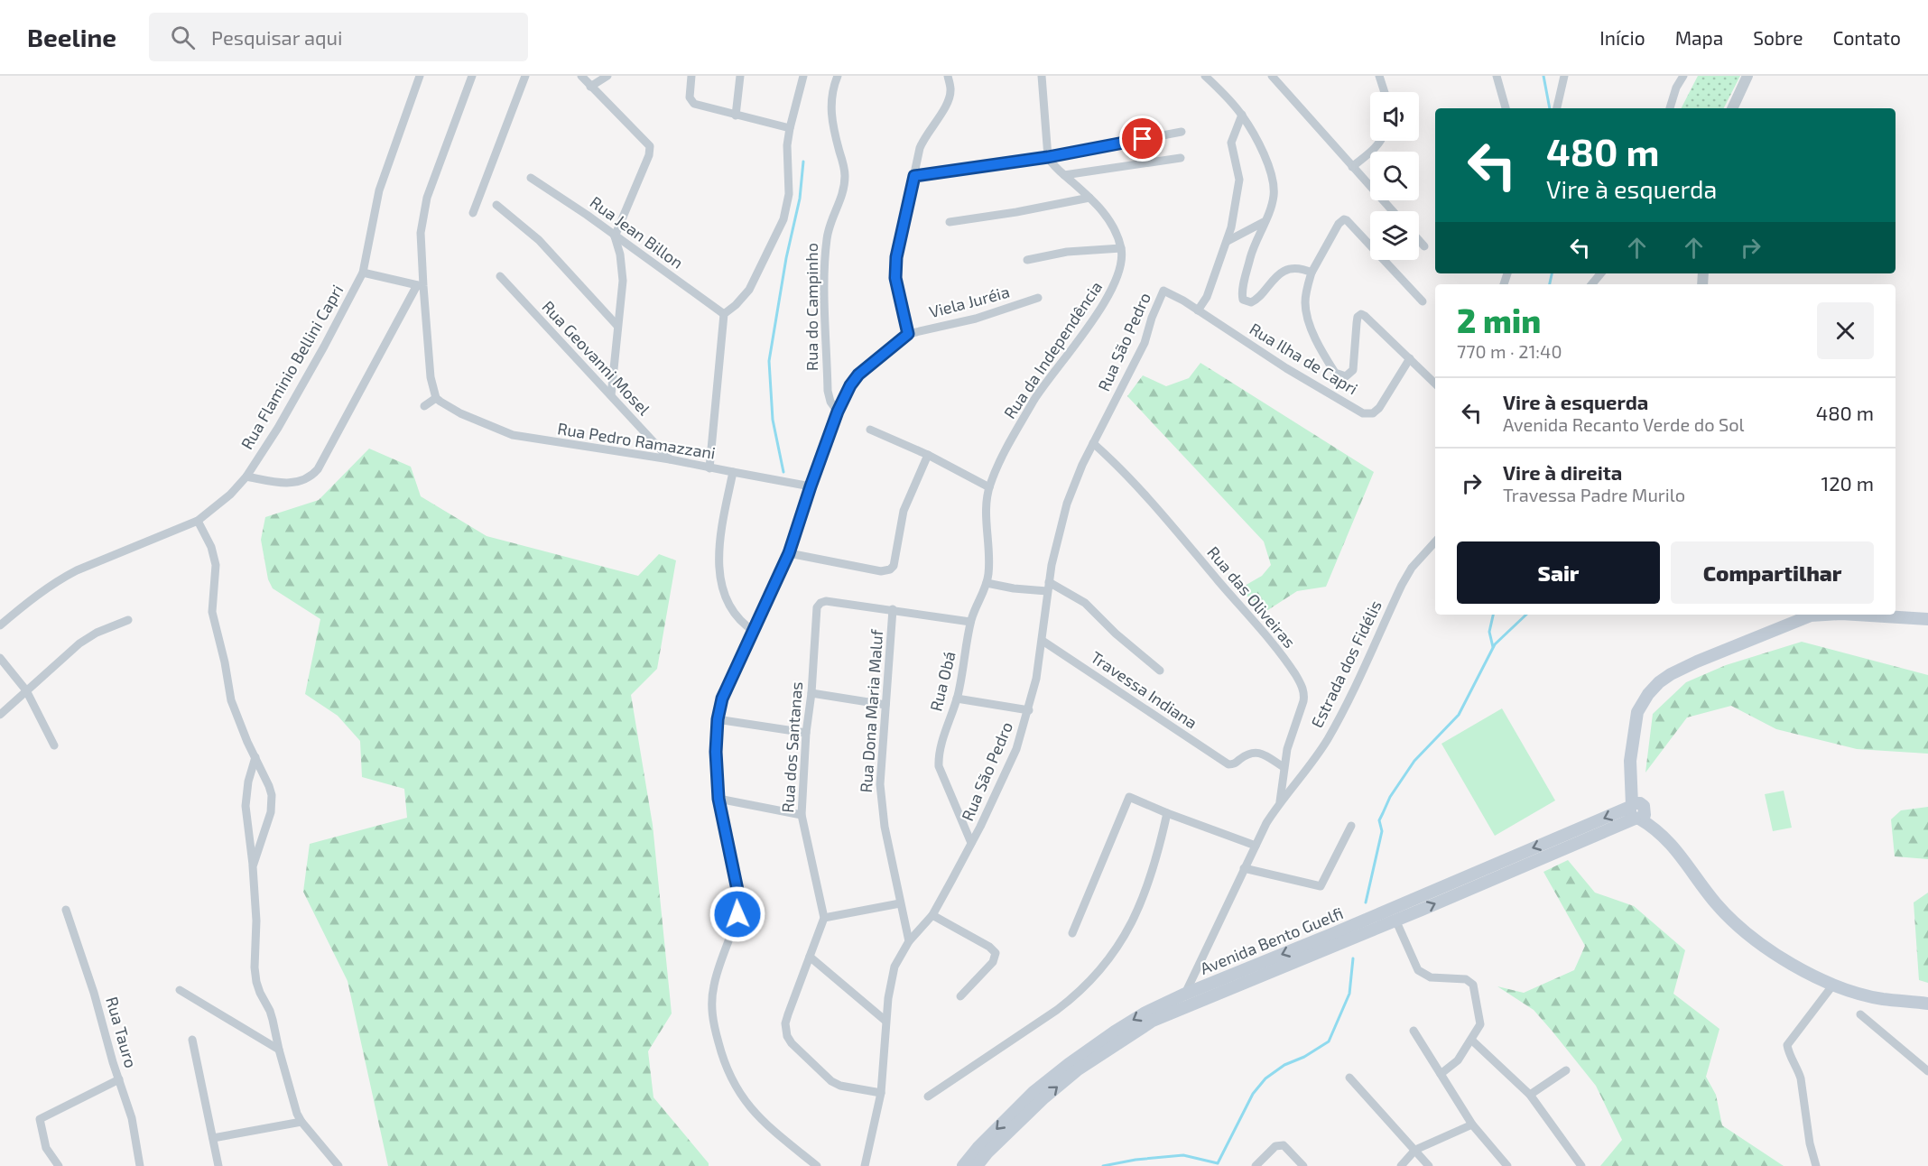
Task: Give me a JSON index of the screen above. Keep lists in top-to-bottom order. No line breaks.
{"streets":{"main road":["Avenida Bento Guelfi"],"street":["Rua Jean Billon","Viela Juréia","Rua do Campinho","Rua São Pedro","Rua da Independência","Rua Geovanni Mosel","Rua Ilha de Capri","Rua Flaminio Bellini Capri","Rua Pedro Ramazzani","Rua das Oliveiras","Estrada dos Fidélis","Rua Obá","Travessa Indiana","Rua Dona Maria Maluf","Rua dos Santanas","Rua Tauro"]},"crossings":[["Rua São Pedro","Rua Ilha de Capri"],["Rua São Pedro","Rua das Oliveiras"],["Rua São Pedro","Rua Obá"],["Rua São Pedro","Travessa Indiana"],["Rua São Pedro","Rua Dona Maria Maluf"],["Rua da Independência","Rua Obá"],["Rua Geovanni Mosel","Rua Pedro Ramazzani"],["Rua das Oliveiras","Estrada dos Fidélis"],["Rua das Oliveiras","Travessa Indiana"],["Estrada dos Fidélis","Avenida Bento Guelfi"],["Rua Dona Maria Maluf","Rua dos Santanas"]],"page":{"header":"Beeline","search":"Pesquisar aqui","nav":["Início","Mapa","Sobre","Contato"],"turn":["480 m","Vire à esquerda"],"heading":["2 min","770 m · 21:40"],"list":[{"name":"Vire à esquerda","note":"Avenida Recanto Verde do Sol","value":"480 m"},{"name":"Vire à direita","note":"Travessa Padre Murilo","value":"120 m"}],"buttons":["Sair","Compartilhar"]}}
